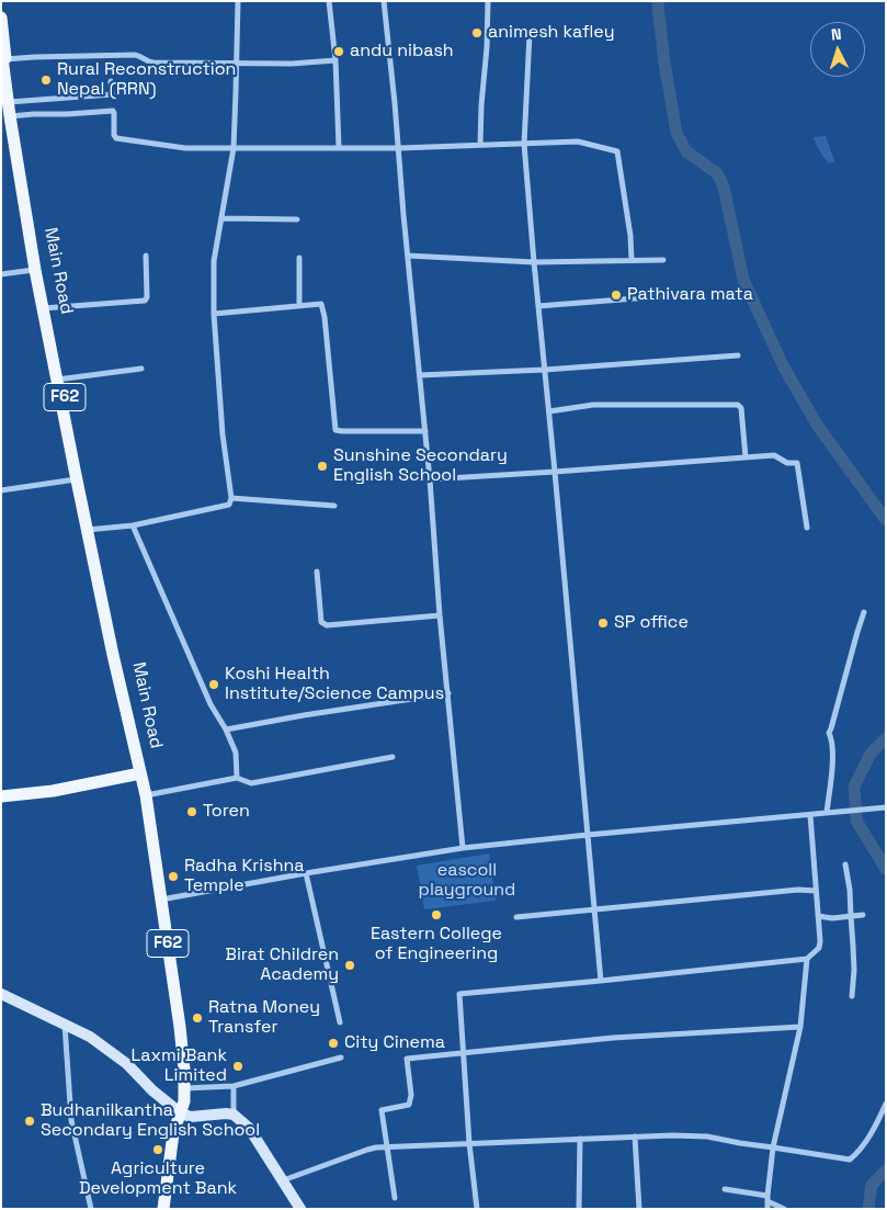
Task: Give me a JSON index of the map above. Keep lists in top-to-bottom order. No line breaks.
{"streets":{"main road":["Main Road","F62"]},"crossings":[["Main Road","F62"]],"parks":["eascoll playground"],"places":["animesh kafley","andu nibash","Rural Reconstruction Nepal (RRN)","Pathivara mata","Sunshine Secondary English School","SP office","Koshi Health Institute/Science Campus","Toren","Radha Krishna Temple","Eastern College of Engineering","Birat Children Academy","Ratna Money Transfer","City Cinema","Laxmi Bank Limited","Budhanilkantha Secondary English School","Agriculture Development Bank"],"north":"top"}
